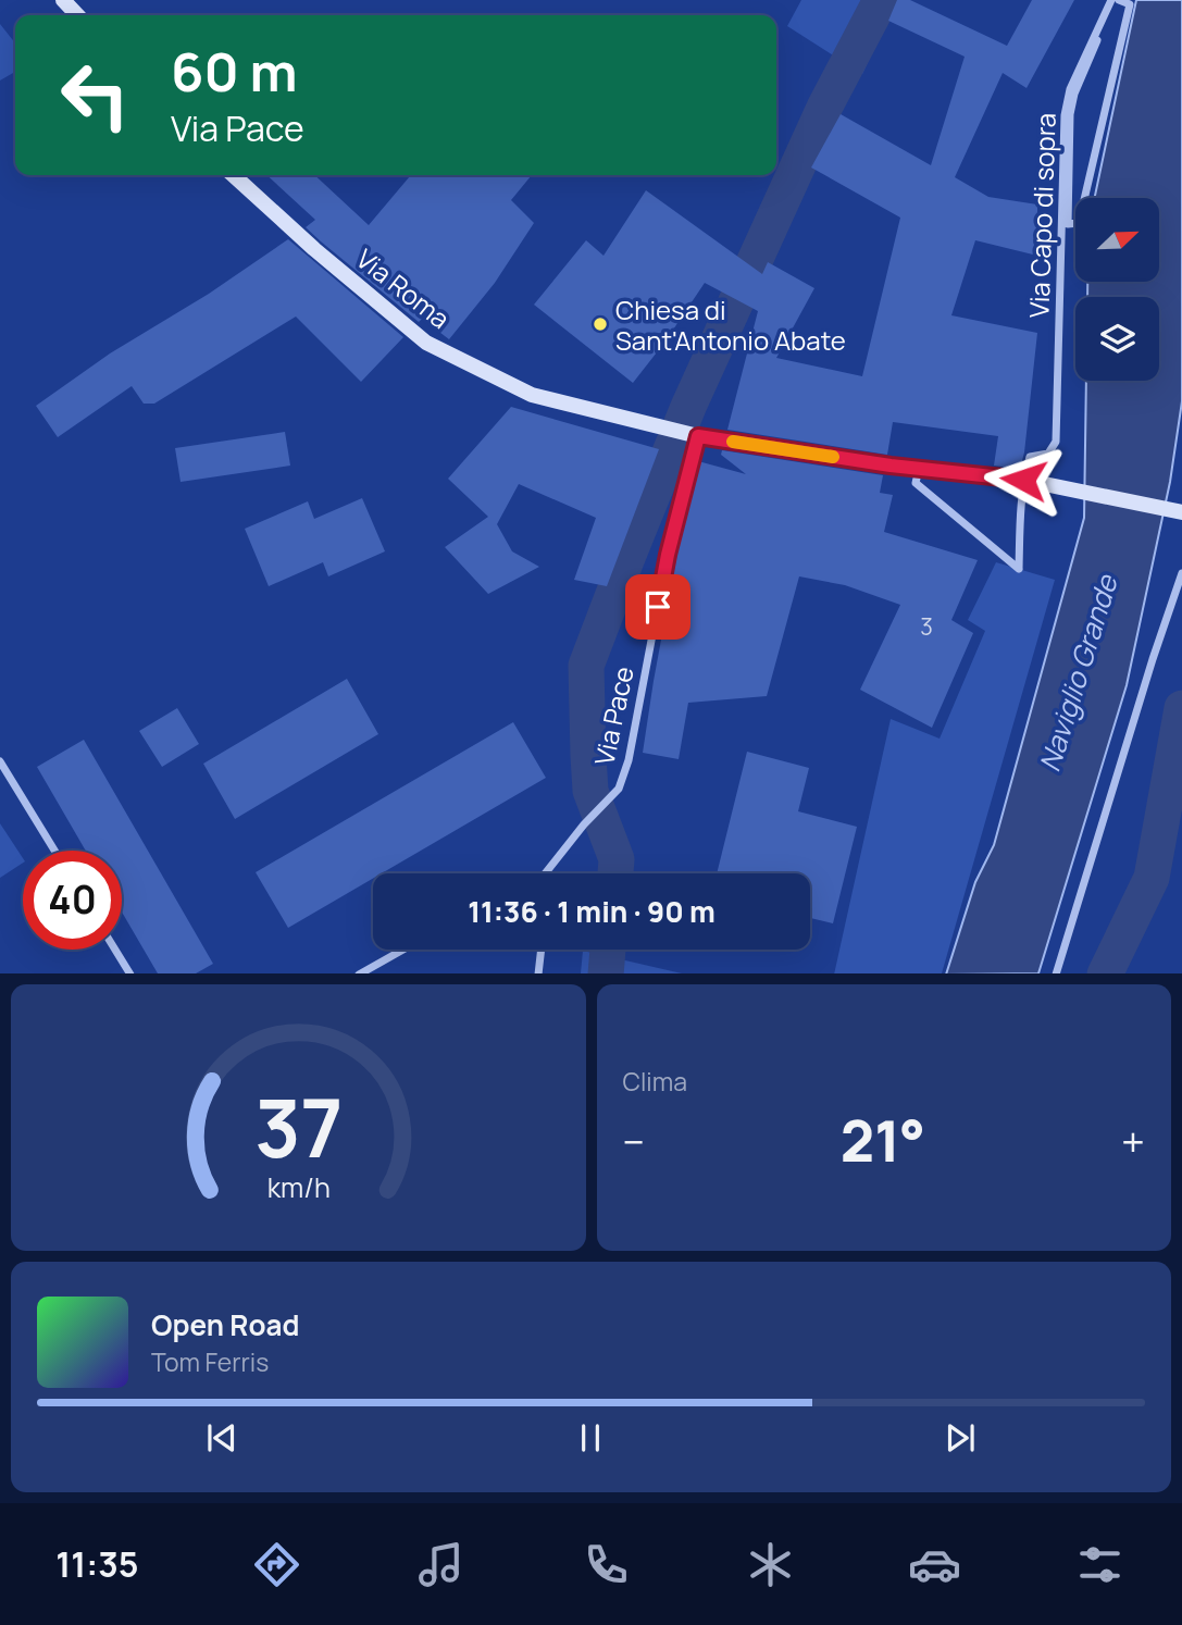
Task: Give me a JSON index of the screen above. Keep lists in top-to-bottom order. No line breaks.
{"streets":{"street":["Via Capo di sopra","Via Roma","Via Pace"]},"crossings":[["Via Roma","Via Pace"]],"water":["Naviglio Grande"],"places":["Chiesa di Sant'Antonio Abate"],"house_numbers":["3"],"north":"top right","page":{"turn":["60 m","Via Pace"],"limit":"40","trip":"11:36 · 1 min · 90 m","tile":"Clima","heat":["−","21°","+"],"song":["Open Road","Tom Ferris"],"tabs":"11:35","gauge":["37","km/h"]}}
